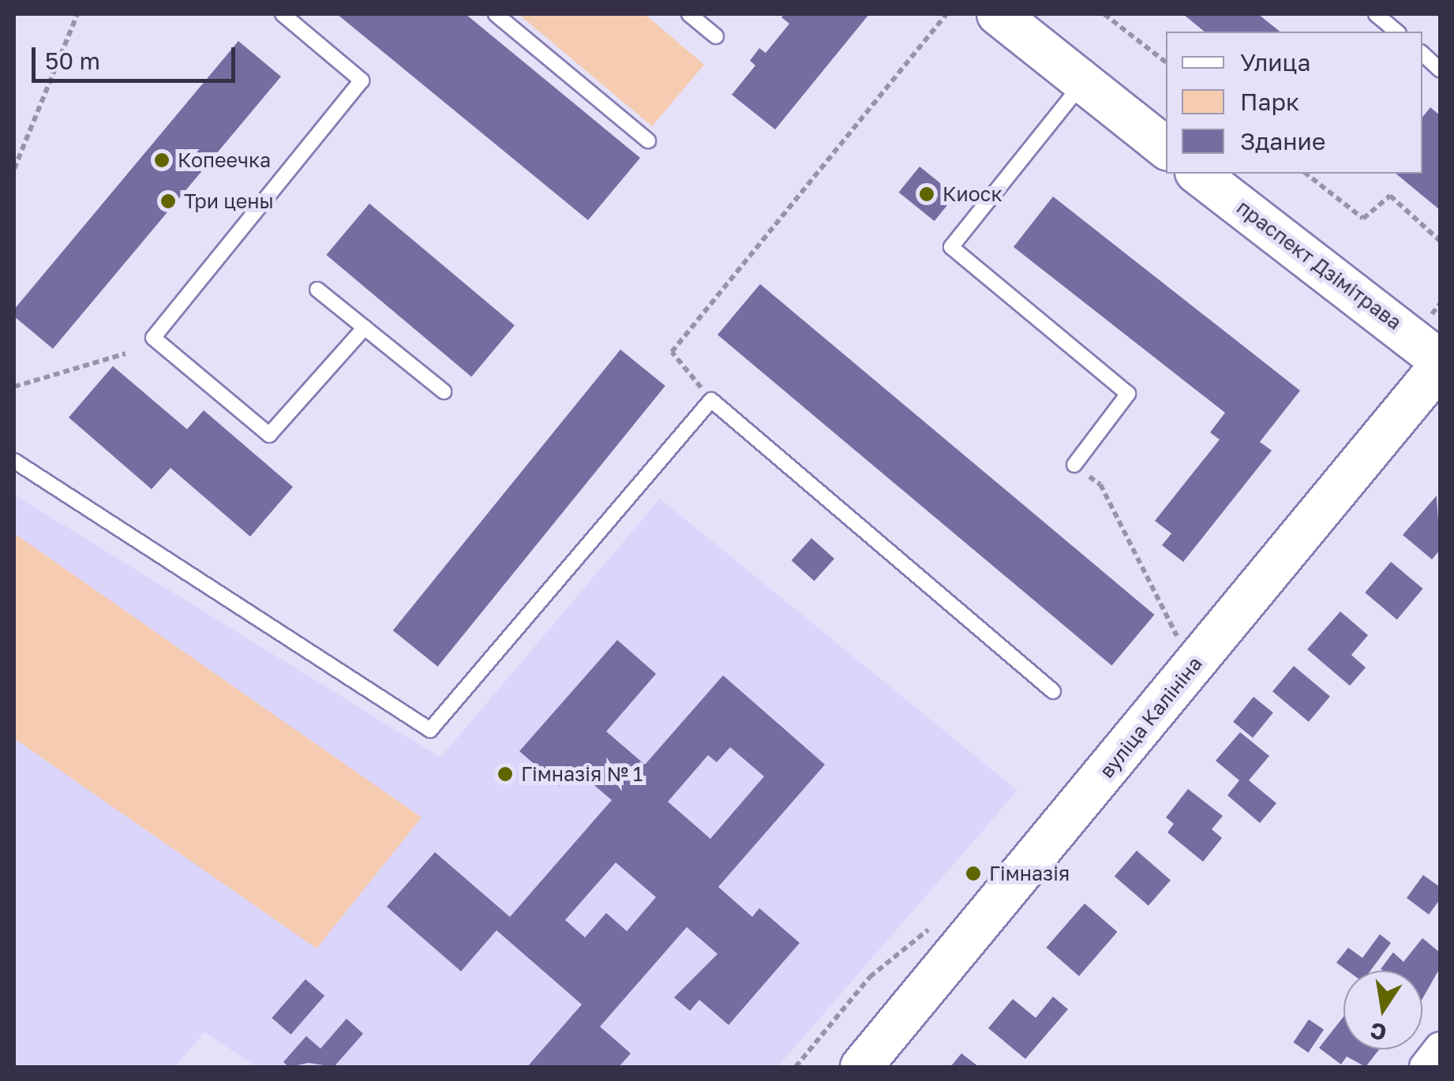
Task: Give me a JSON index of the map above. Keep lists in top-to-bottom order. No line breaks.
{"streets":{"main road":["праспект Дзімітрава","вуліца Калініна"]},"crossings":[["праспект Дзімітрава","вуліца Калініна"]],"places":["Копеечка","Киоск","Три цены","Гімназія № 1","Гімназія"],"legend":["Улица","Парк","Здание"],"scale_bar":"50 m","north":"bottom"}
